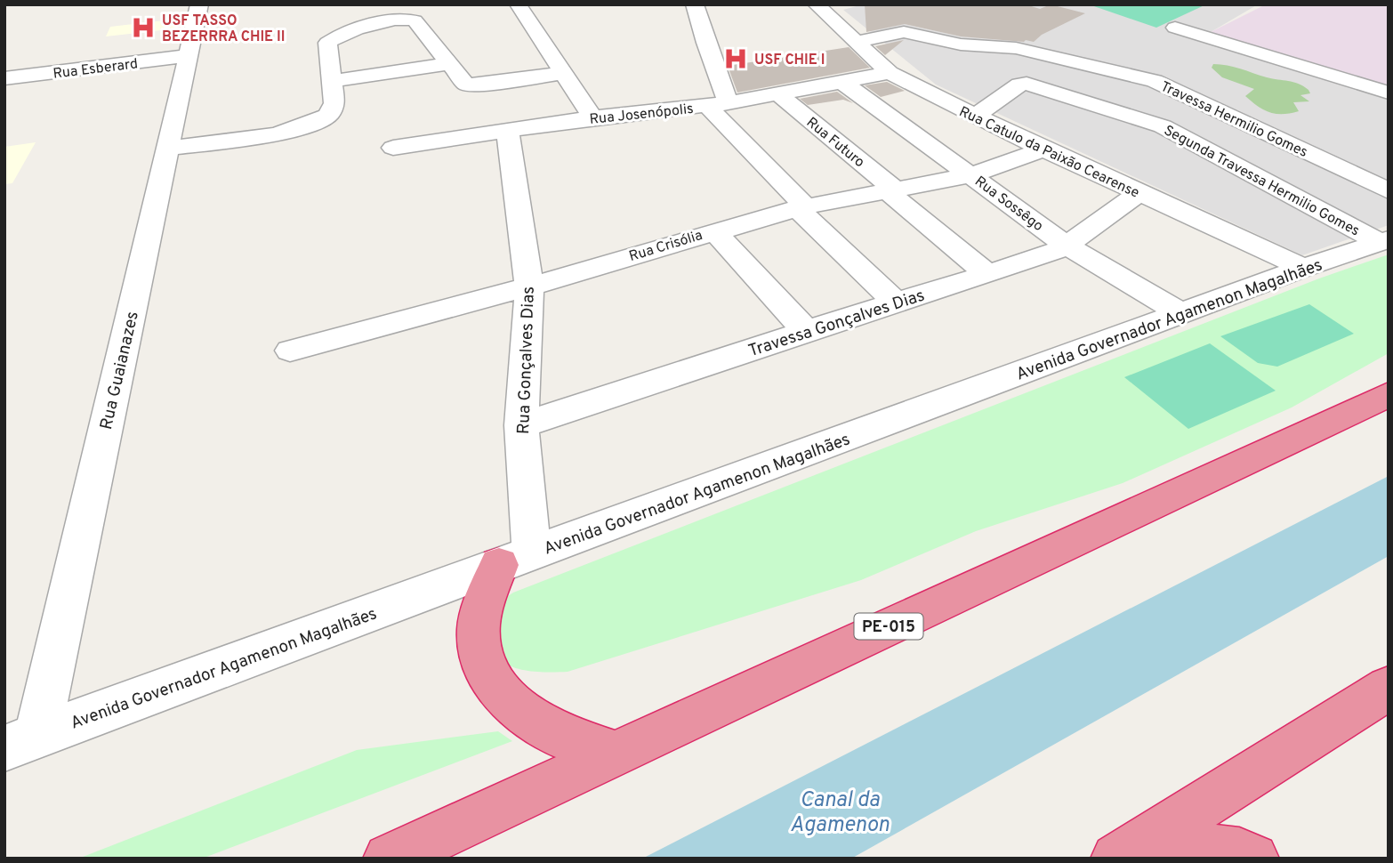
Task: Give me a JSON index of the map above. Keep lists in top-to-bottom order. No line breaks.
{"streets":{"highway":["PE-015"],"street":["Rua Esberard","Rua Josenópolis","Travessa Hermilio Gomes","Rua Futuro","Rua Catulo da Paixão Cearense","Segunda Travessa Hermilio Gomes","Rua Sossêgo","Rua Crisólia","Avenida Governador Agamenon Magalhães","Travessa Gonçalves Dias","Rua Gonçalves Dias","Rua Guaianazes"]},"crossings":[["Rua Esberard","Rua Guaianazes"],["Rua Josenópolis","Rua Futuro"],["Rua Josenópolis","Rua Catulo da Paixão Cearense"],["Rua Josenópolis","Rua Sossêgo"],["Rua Josenópolis","Rua Gonçalves Dias"],["Travessa Hermilio Gomes","Rua Catulo da Paixão Cearense"],["Rua Futuro","Rua Crisólia"],["Rua Futuro","Travessa Gonçalves Dias"],["Rua Catulo da Paixão Cearense","Segunda Travessa Hermilio Gomes"],["Rua Catulo da Paixão Cearense","Rua Crisólia"],["Rua Catulo da Paixão Cearense","Avenida Governador Agamenon Magalhães"],["Rua Catulo da Paixão Cearense","Travessa Gonçalves Dias"],["Segunda Travessa Hermilio Gomes","Avenida Governador Agamenon Magalhães"],["Rua Sossêgo","Rua Crisólia"],["Rua Sossêgo","Avenida Governador Agamenon Magalhães"],["Rua Sossêgo","Travessa Gonçalves Dias"],["Rua Crisólia","Rua Gonçalves Dias"],["Avenida Governador Agamenon Magalhães","Rua Gonçalves Dias"],["Avenida Governador Agamenon Magalhães","Rua Guaianazes"],["Travessa Gonçalves Dias","Rua Gonçalves Dias"]],"water":["Canal da Agamenon"],"places":{"hospital":["USF TASSO BEZERRRA CHIE II","USF CHIE I"]}}
